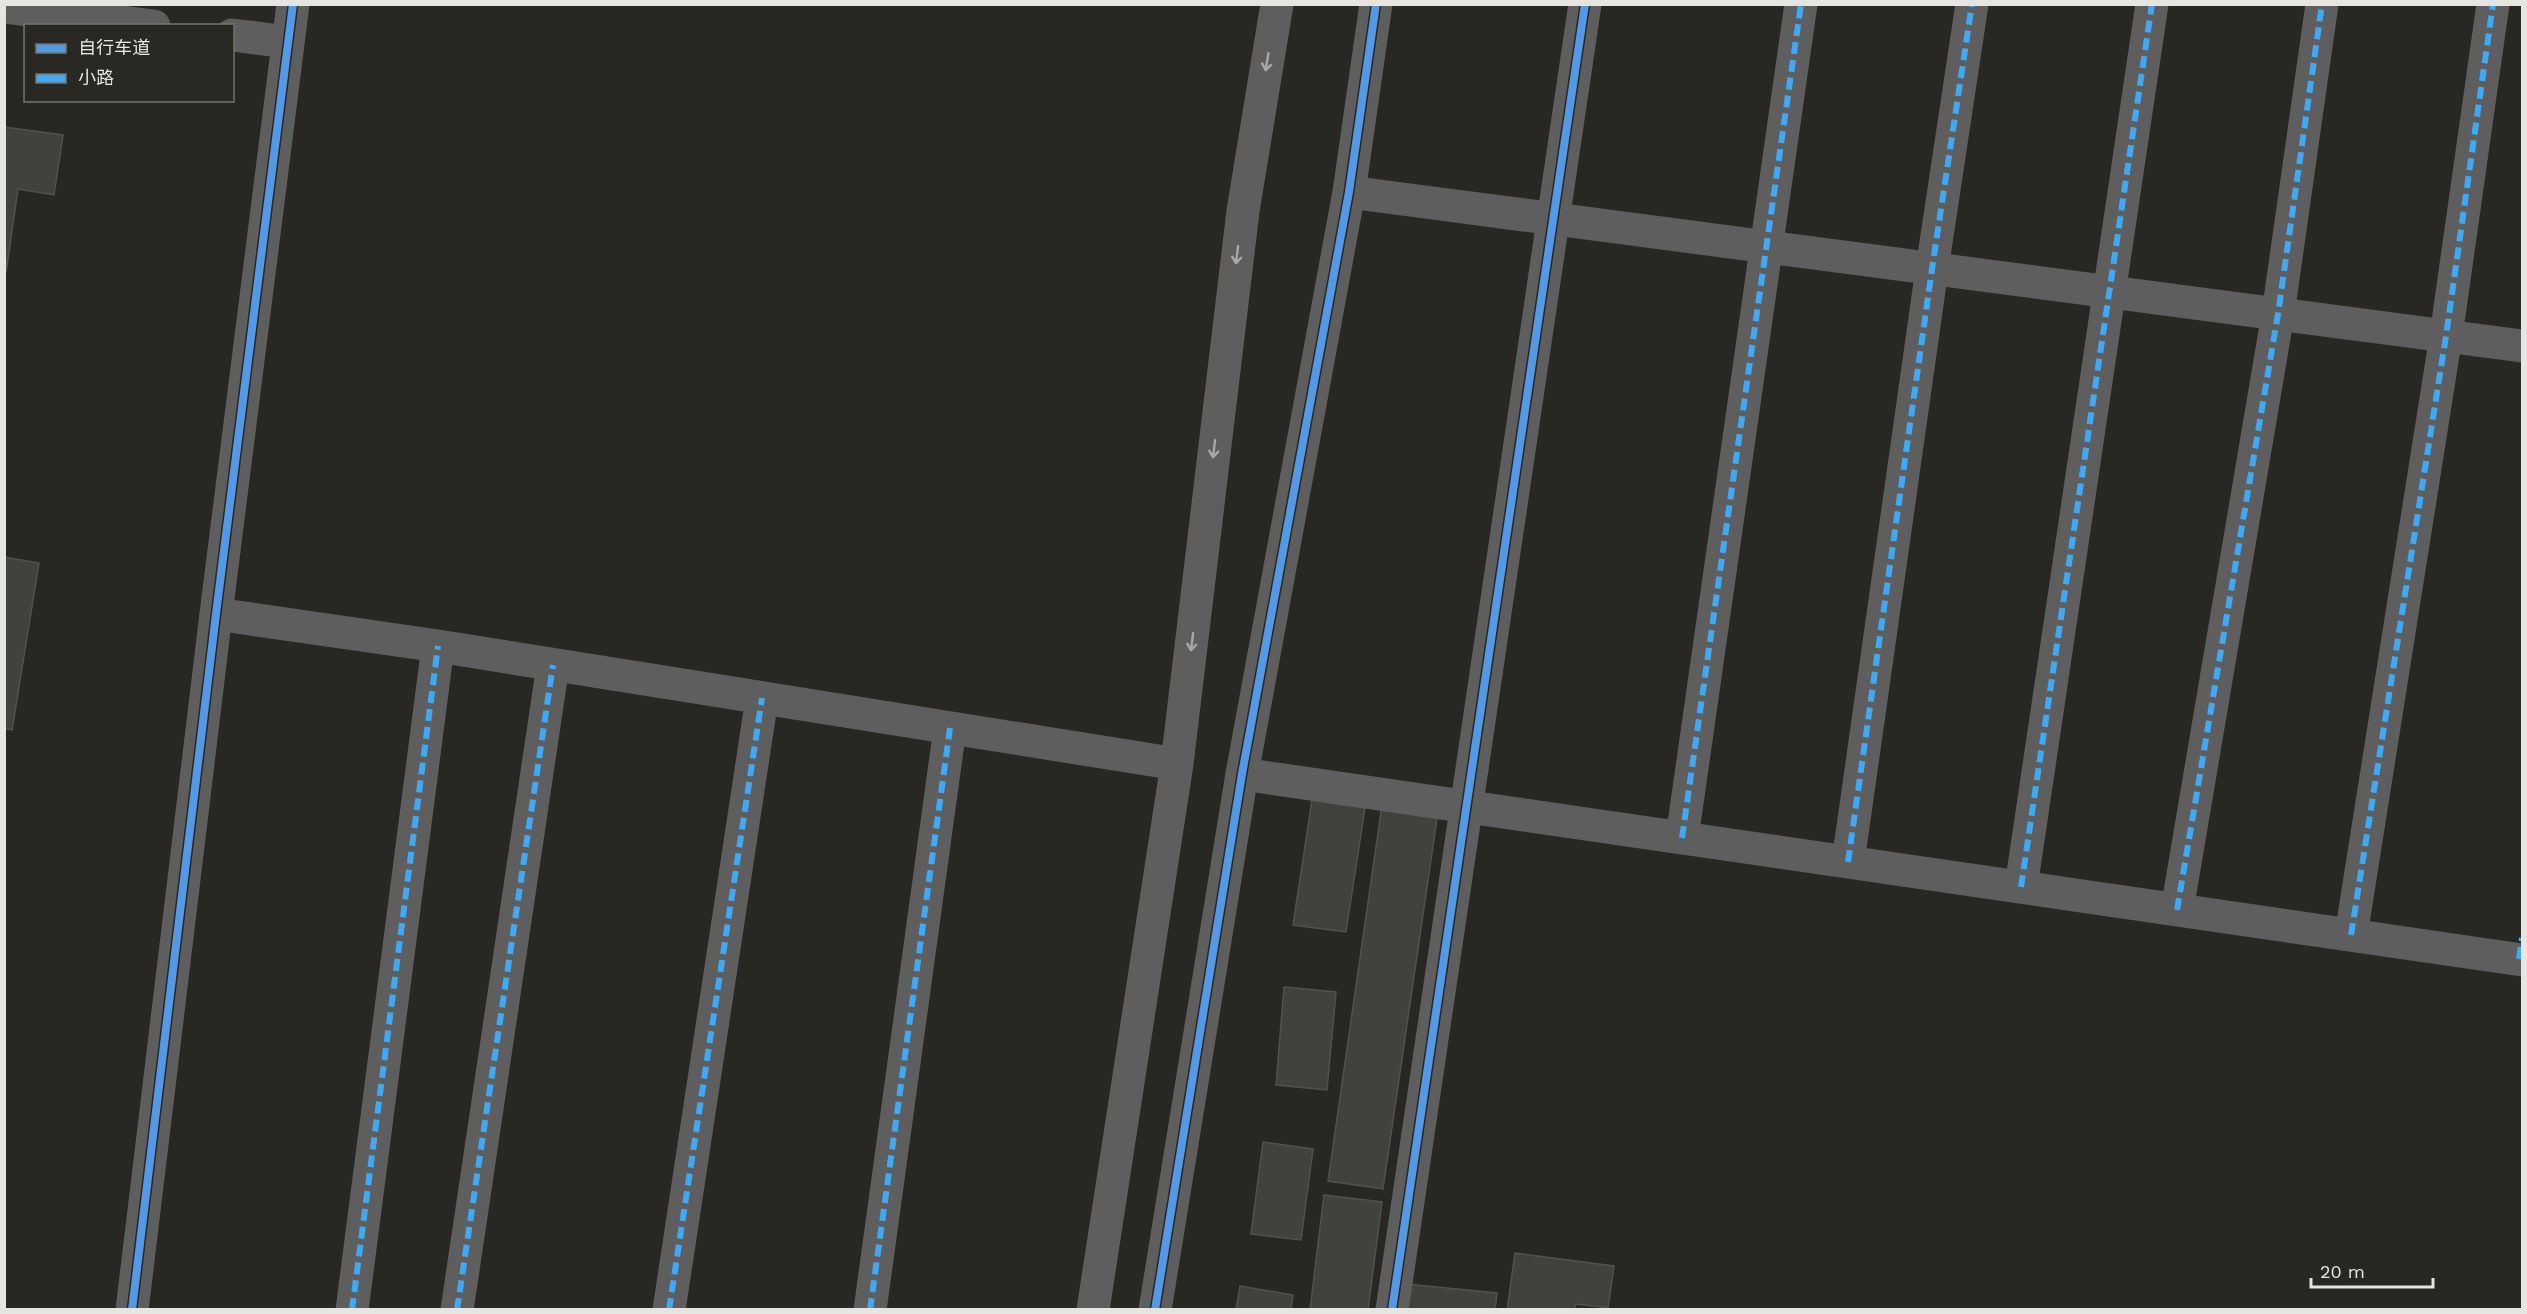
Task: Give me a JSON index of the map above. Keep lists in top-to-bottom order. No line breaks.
{"legend":["自行车道","小路"],"scale_bar":"20 m"}
